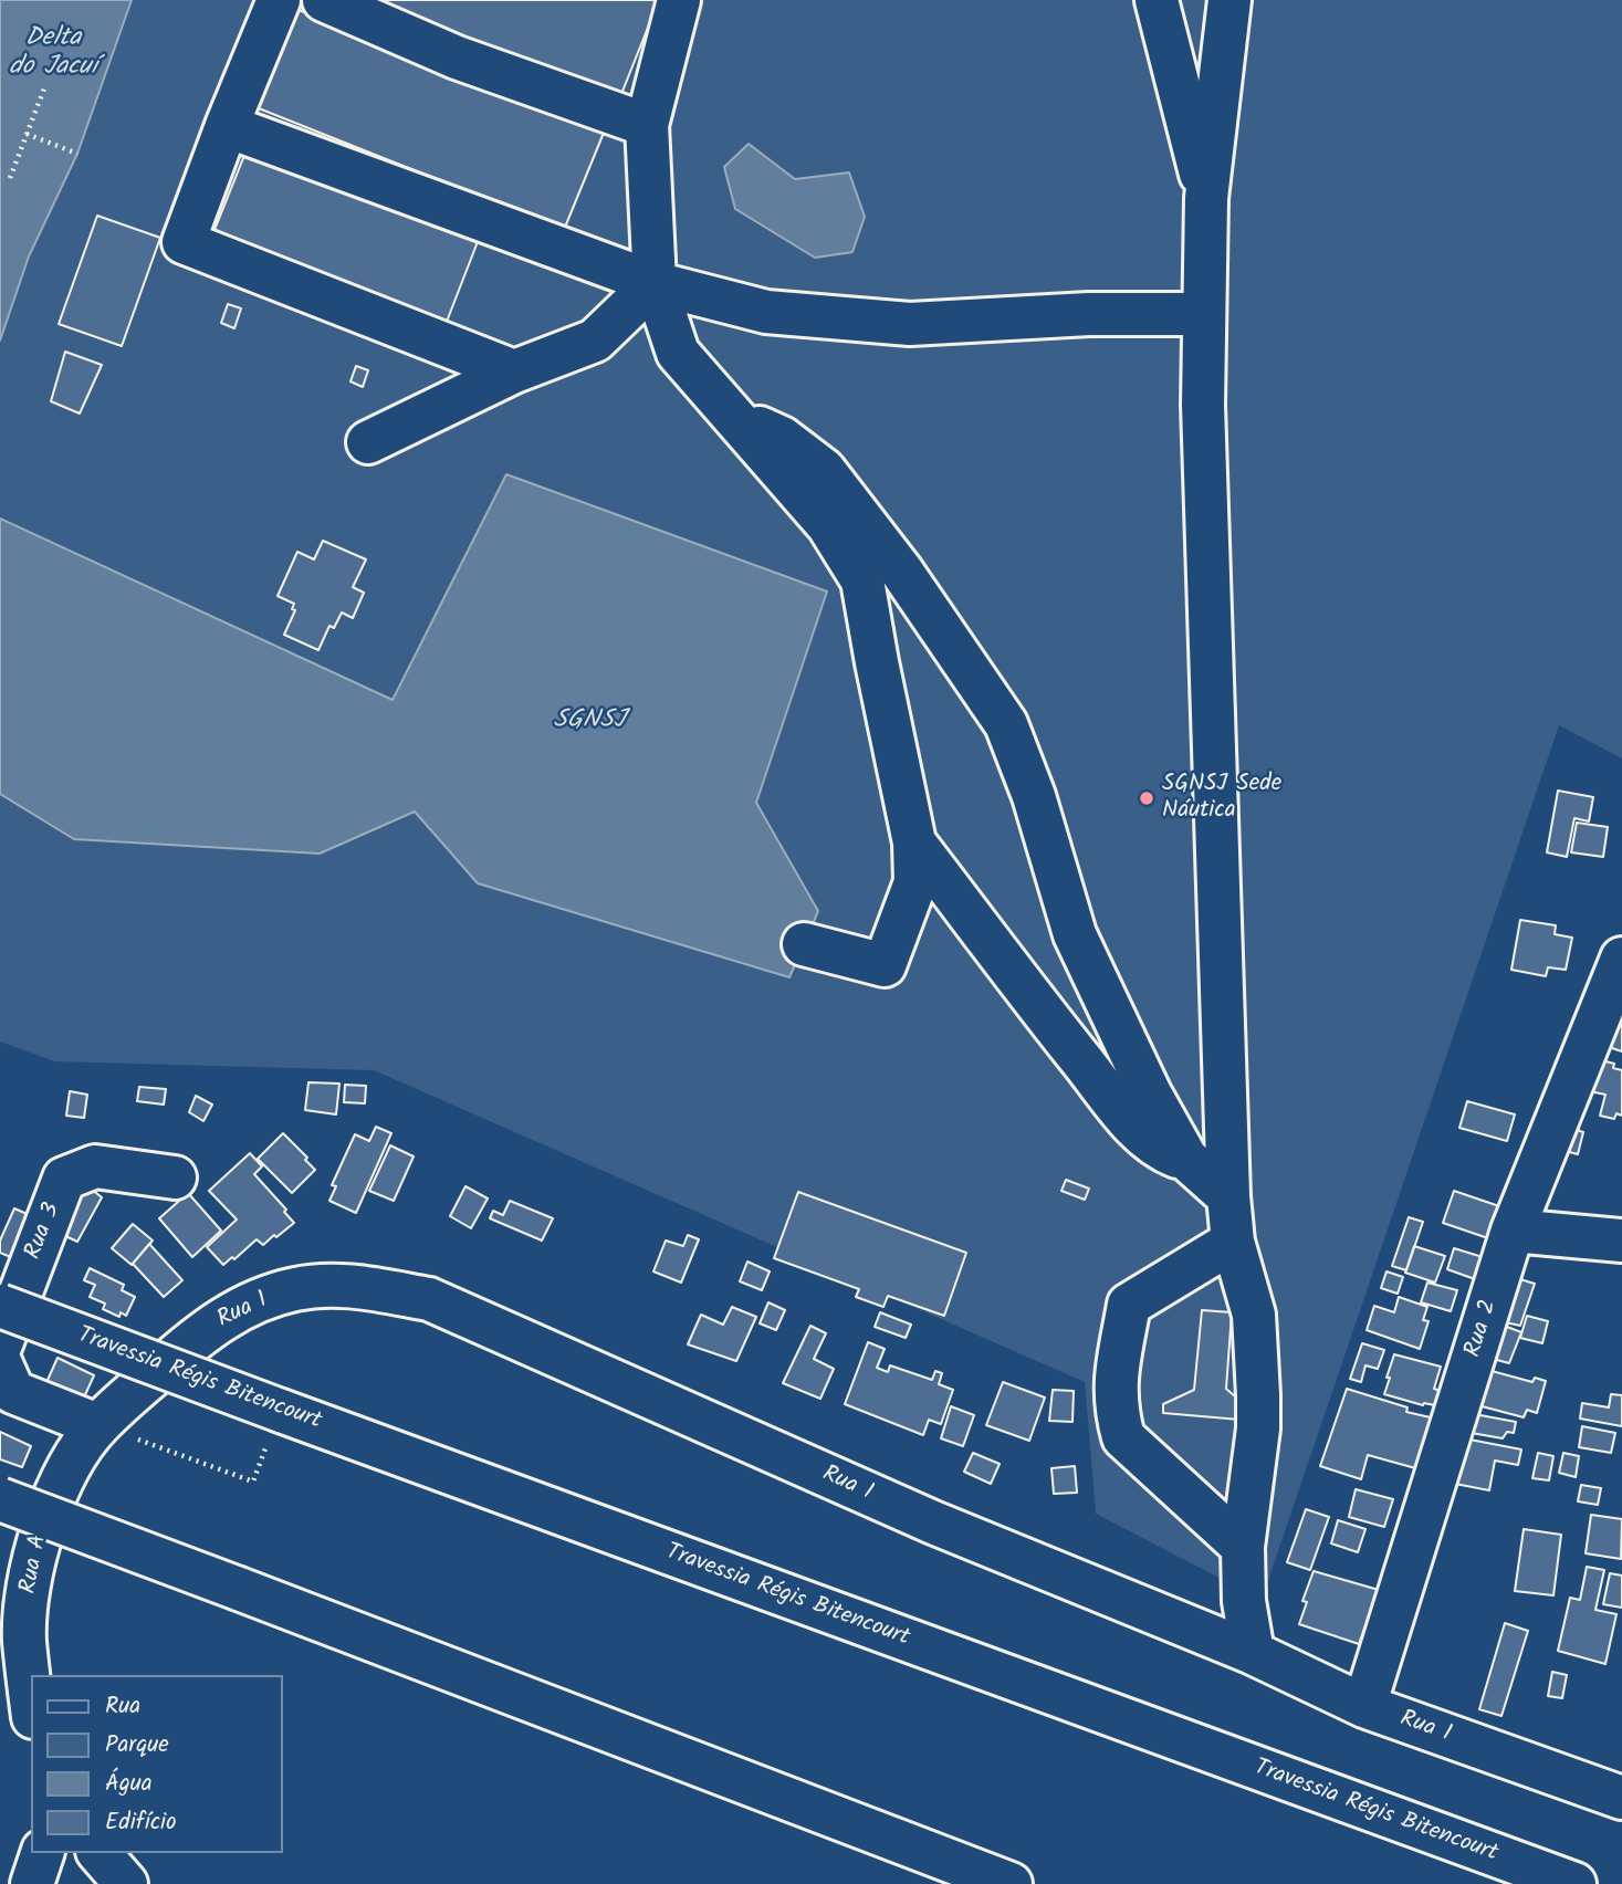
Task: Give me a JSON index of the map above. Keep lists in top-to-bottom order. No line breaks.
{"streets":{"main road":["Rua 3","Rua 1","Rua 2","Travessia Régis Bitencourt","Rua A"]},"crossings":[["Rua 1","Rua 2"],["Rua 1","Rua A"]],"water":["Delta do Jacuí","SGNSJ"],"places":["SGNSJ Sede Náutica"],"legend":["Rua","Parque","Água","Edifício"]}
